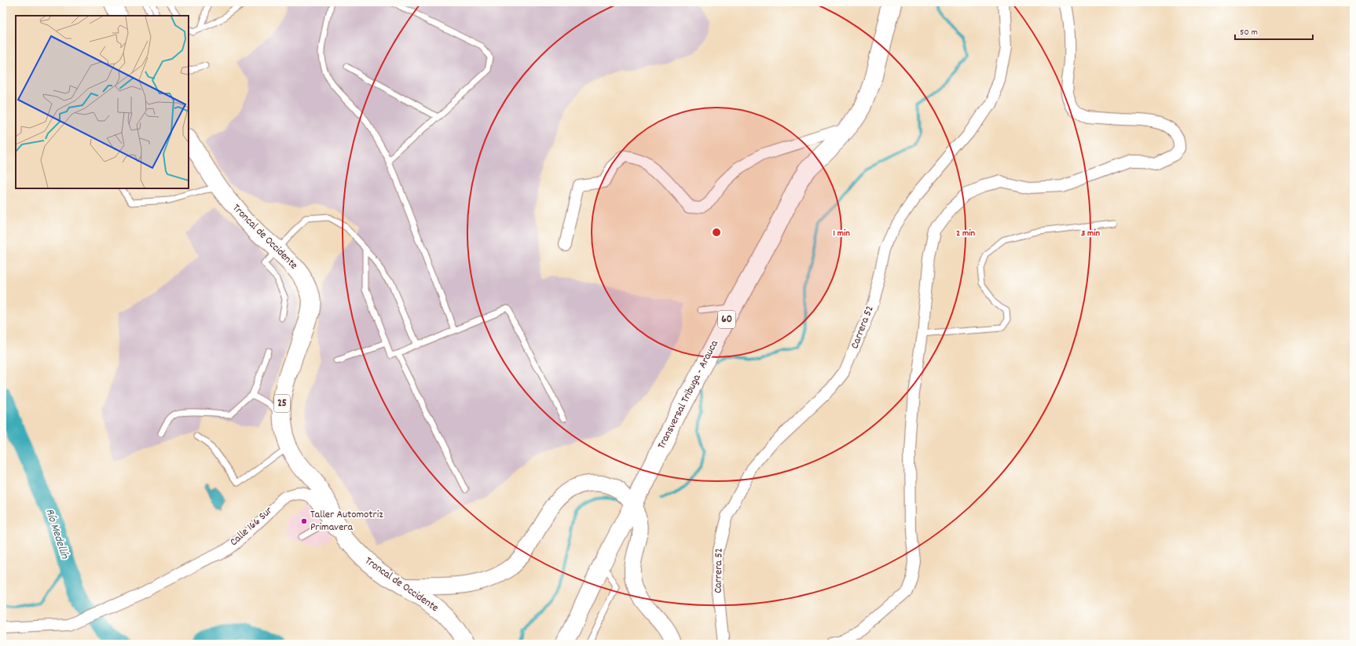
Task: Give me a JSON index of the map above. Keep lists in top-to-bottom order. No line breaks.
{"streets":{"main road":["Troncal de Occidente","60","Transversal Tribuga - Arauca","25"],"street":["Carrera 52","Calle 166 Sur"]},"crossings":[["Troncal de Occidente","Calle 166 Sur"]],"water":["Río Medellín"],"places":["Taller Automotriz Primavera"],"scale_bar":"50 m","rings":["1 min","2 min","3 min"]}
